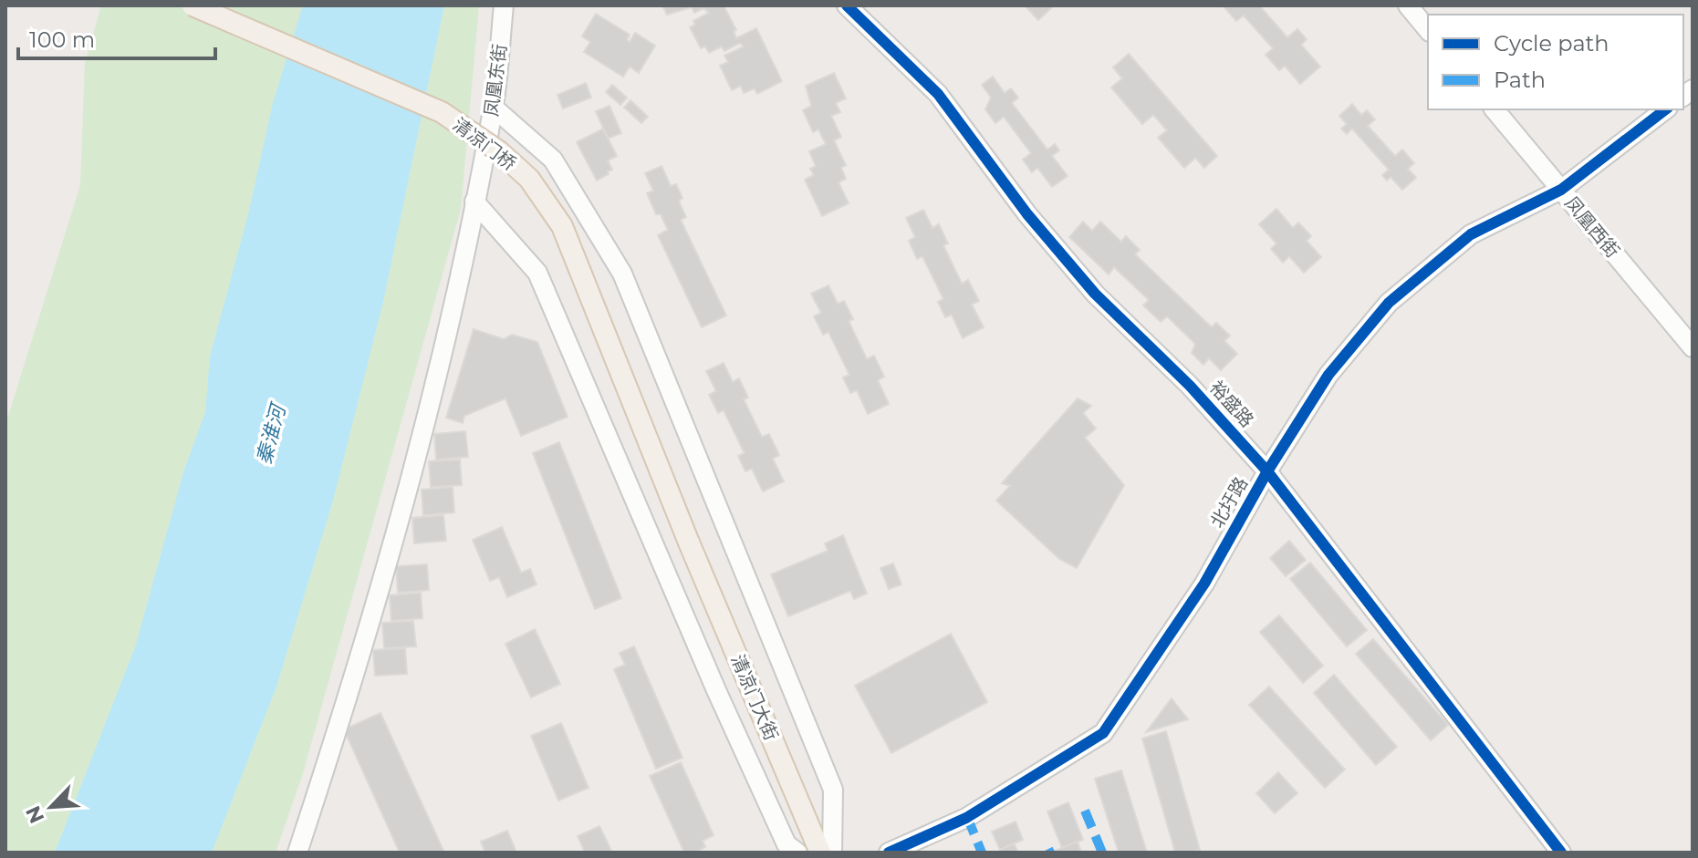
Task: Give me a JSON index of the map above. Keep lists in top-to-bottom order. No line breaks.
{"streets":{"main road":["清凉门桥","清凉门大街"],"street":["凤凰东街","凤凰西街","裕盛路","北圩路"]},"crossings":[["清凉门桥","清凉门大街"],["凤凰西街","北圩路"],["裕盛路","北圩路"]],"water":["秦淮河"],"legend":["Cycle path","Path"],"scale_bar":"100 m","north":"bottom left"}
